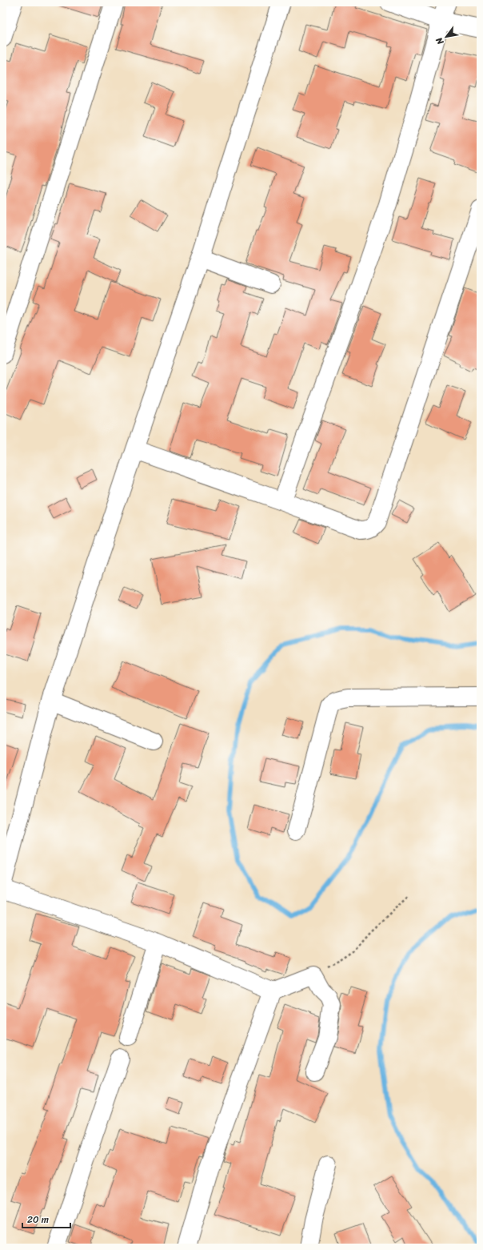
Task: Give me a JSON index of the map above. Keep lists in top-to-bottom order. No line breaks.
{"scale_bar":"20 m","north":"bottom left"}
